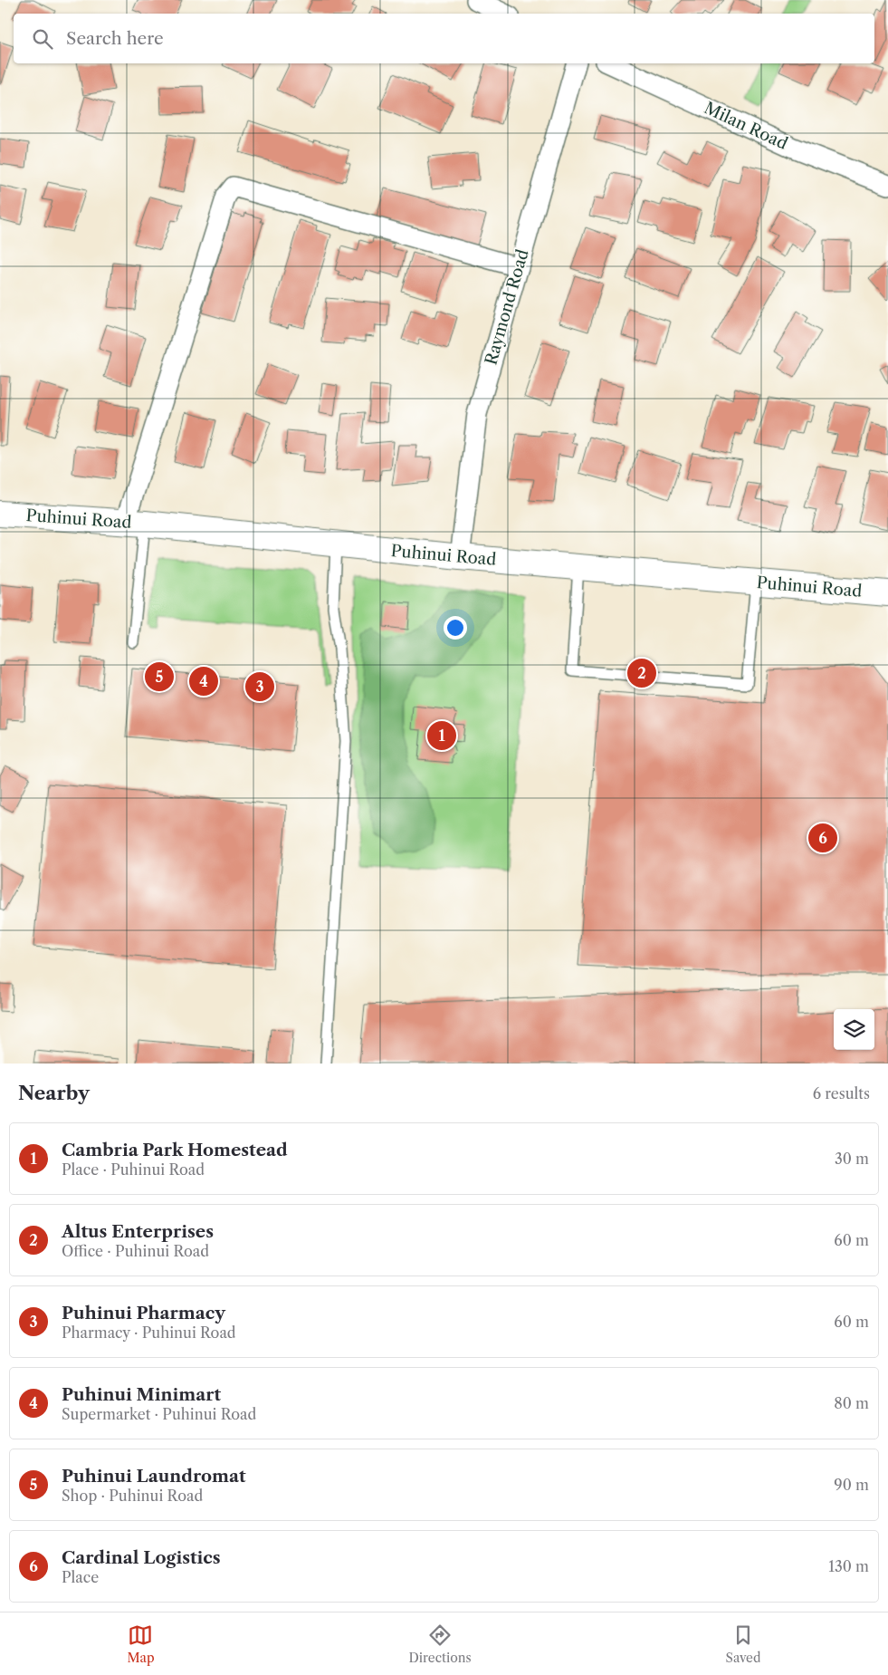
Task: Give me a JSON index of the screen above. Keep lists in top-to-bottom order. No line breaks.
{"streets":{"main road":["Puhinui Road"],"street":["Milan Road","Raymond Road"]},"crossings":[["Raymond Road","Puhinui Road"]],"page":{"search":"Search here","pins":["2","5","4","3","1","6"],"heading":["Nearby","6 results"],"list":[{"mark":"1","name":"Cambria Park Homestead","note":"Place · Puhinui Road","value":"30 m"},{"mark":"2","name":"Altus Enterprises","note":"Office · Puhinui Road","value":"60 m"},{"mark":"3","name":"Puhinui Pharmacy","note":"Pharmacy · Puhinui Road","value":"60 m"},{"mark":"4","name":"Puhinui Minimart","note":"Supermarket · Puhinui Road","value":"80 m"},{"mark":"5","name":"Puhinui Laundromat","note":"Shop · Puhinui Road","value":"90 m"},{"mark":"6","name":"Cardinal Logistics","note":"Place","value":"130 m"}],"nav":["Map","Directions","Saved"]}}
